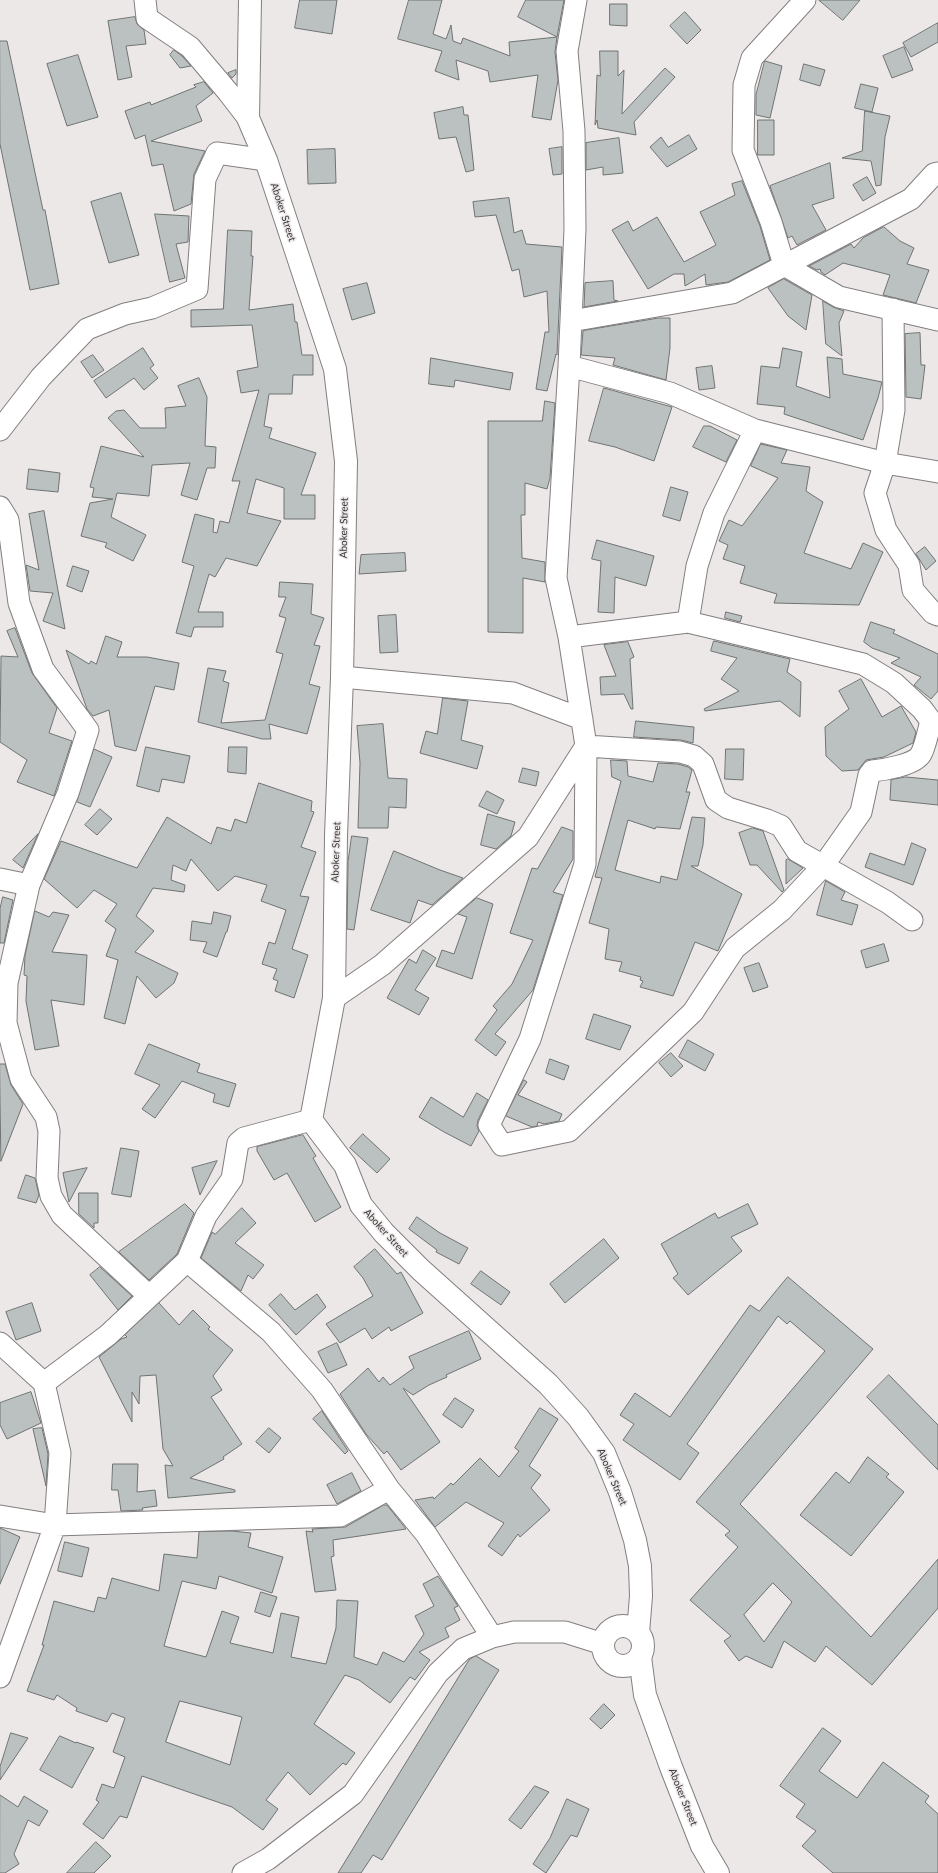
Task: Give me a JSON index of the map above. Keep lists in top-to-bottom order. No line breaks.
{"streets":{"main road":["Aboker Street"]}}
